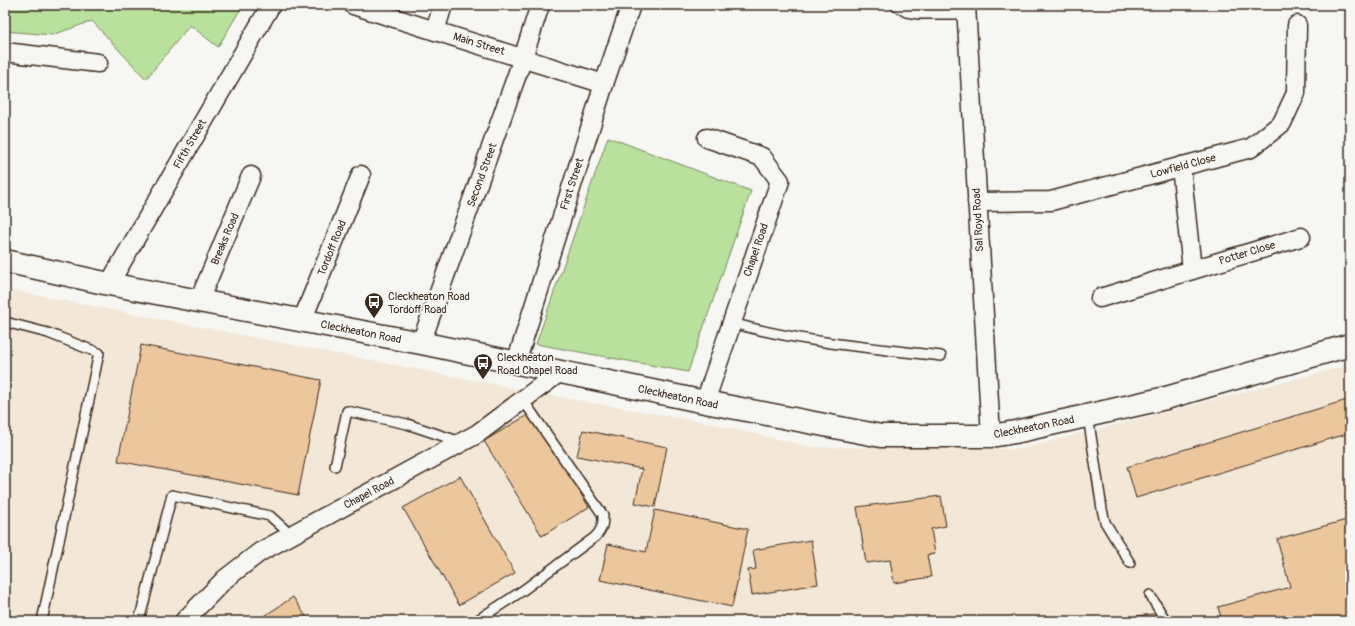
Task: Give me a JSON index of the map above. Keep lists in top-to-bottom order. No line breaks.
{"streets":{"street":["Main Street","Fifth Street","Lowfield Close","Second Street","First Street","Sal Royd Road","Breaks Road","Tordoff Road","Chapel Road","Potter Close","Cleckheaton Road"]},"crossings":[["Main Street","Second Street"],["Main Street","First Street"],["Fifth Street","Cleckheaton Road"],["Lowfield Close","Sal Royd Road"],["Second Street","Cleckheaton Road"],["First Street","Cleckheaton Road"],["Sal Royd Road","Cleckheaton Road"],["Breaks Road","Cleckheaton Road"],["Tordoff Road","Cleckheaton Road"],["Chapel Road","Cleckheaton Road"]],"places":{"bus stop":["Cleckheaton Road Tordoff Road","Cleckheaton Road Chapel Road"]}}
